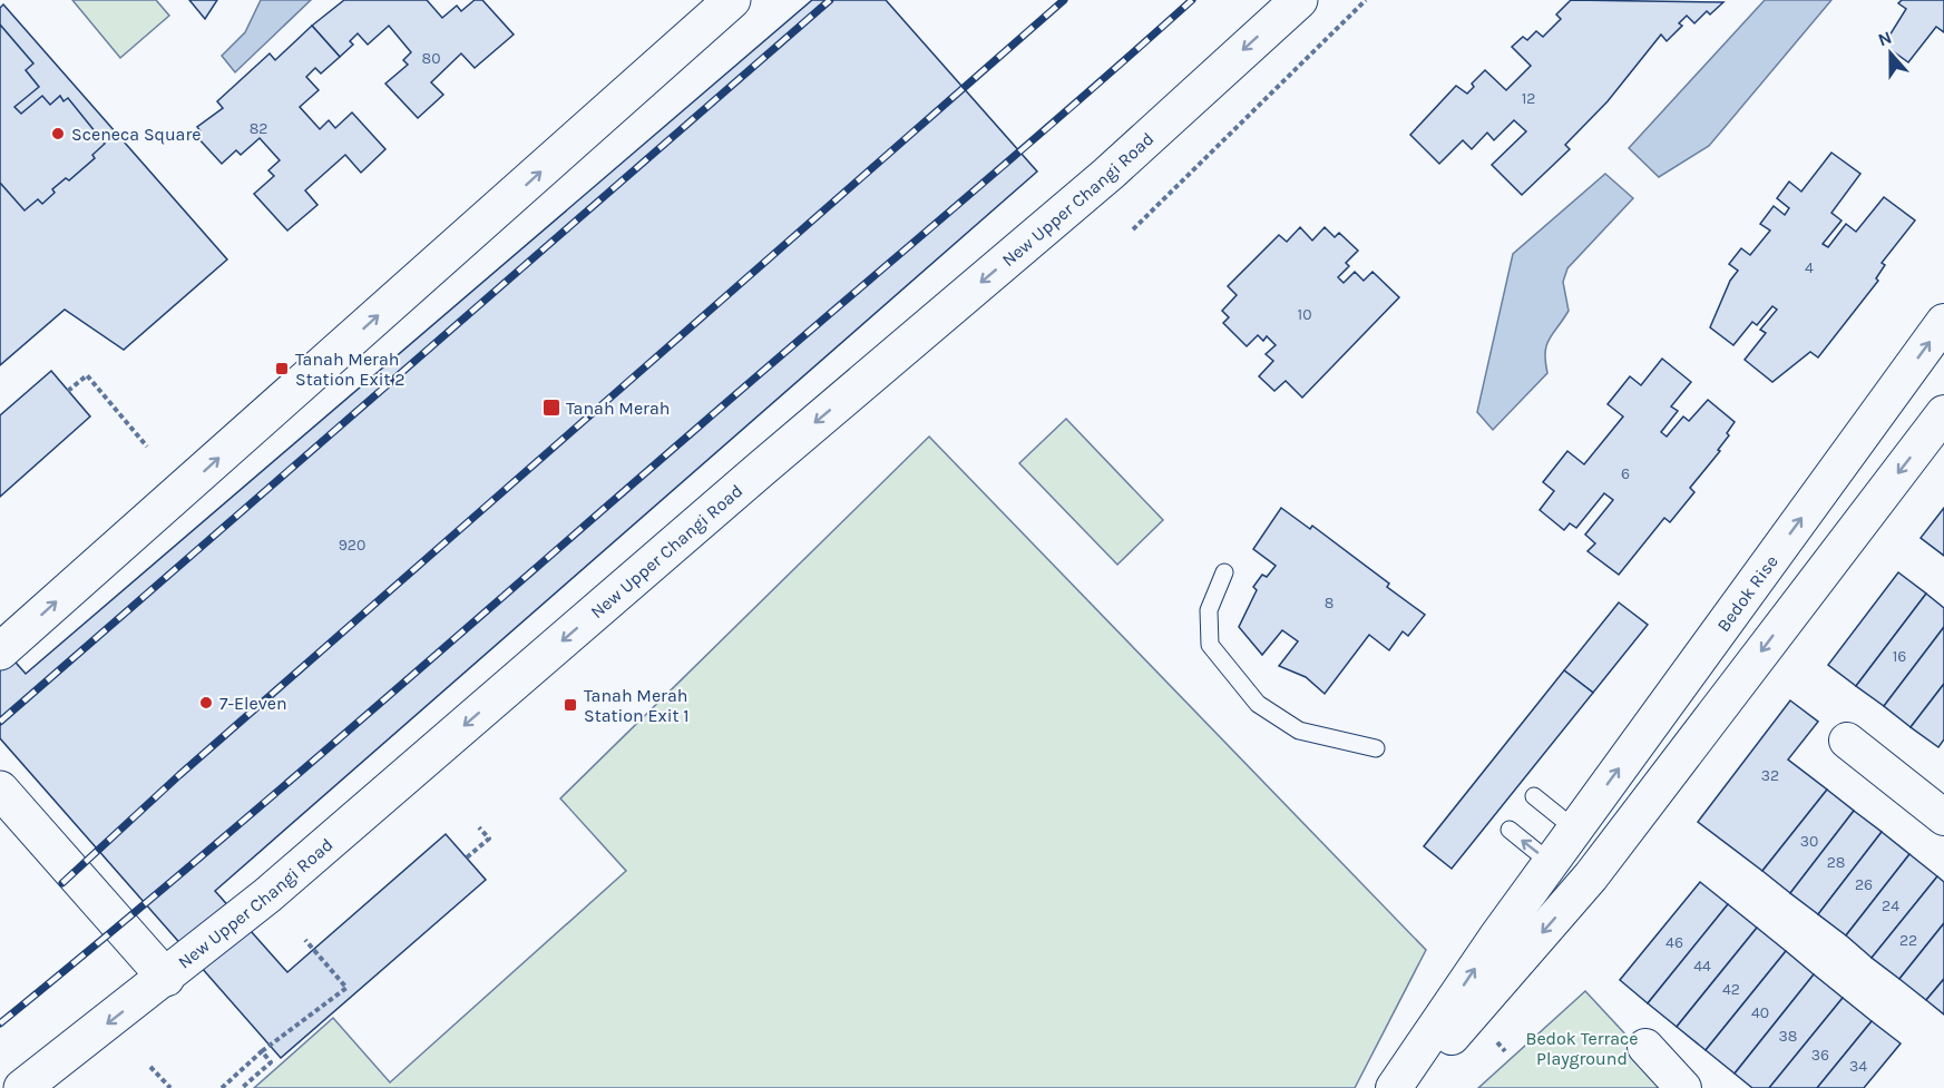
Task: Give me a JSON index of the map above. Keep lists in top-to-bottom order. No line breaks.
{"streets":{"main road":["New Upper Changi Road"],"street":["Bedok Rise"]},"one_way":["New Upper Changi Road"],"parks":["Bedok Terrace Playground"],"places":{"other":["Sceneca Square","7-Eleven"],"transit":["Tanah Merah Station Exit 2","Tanah Merah","Tanah Merah Station Exit 1"]},"house_numbers":["80","12","82","4","10","6","920","8","16","32","30","28","26","24","22","46","44","42","40","38","36","34"],"north":"top"}
